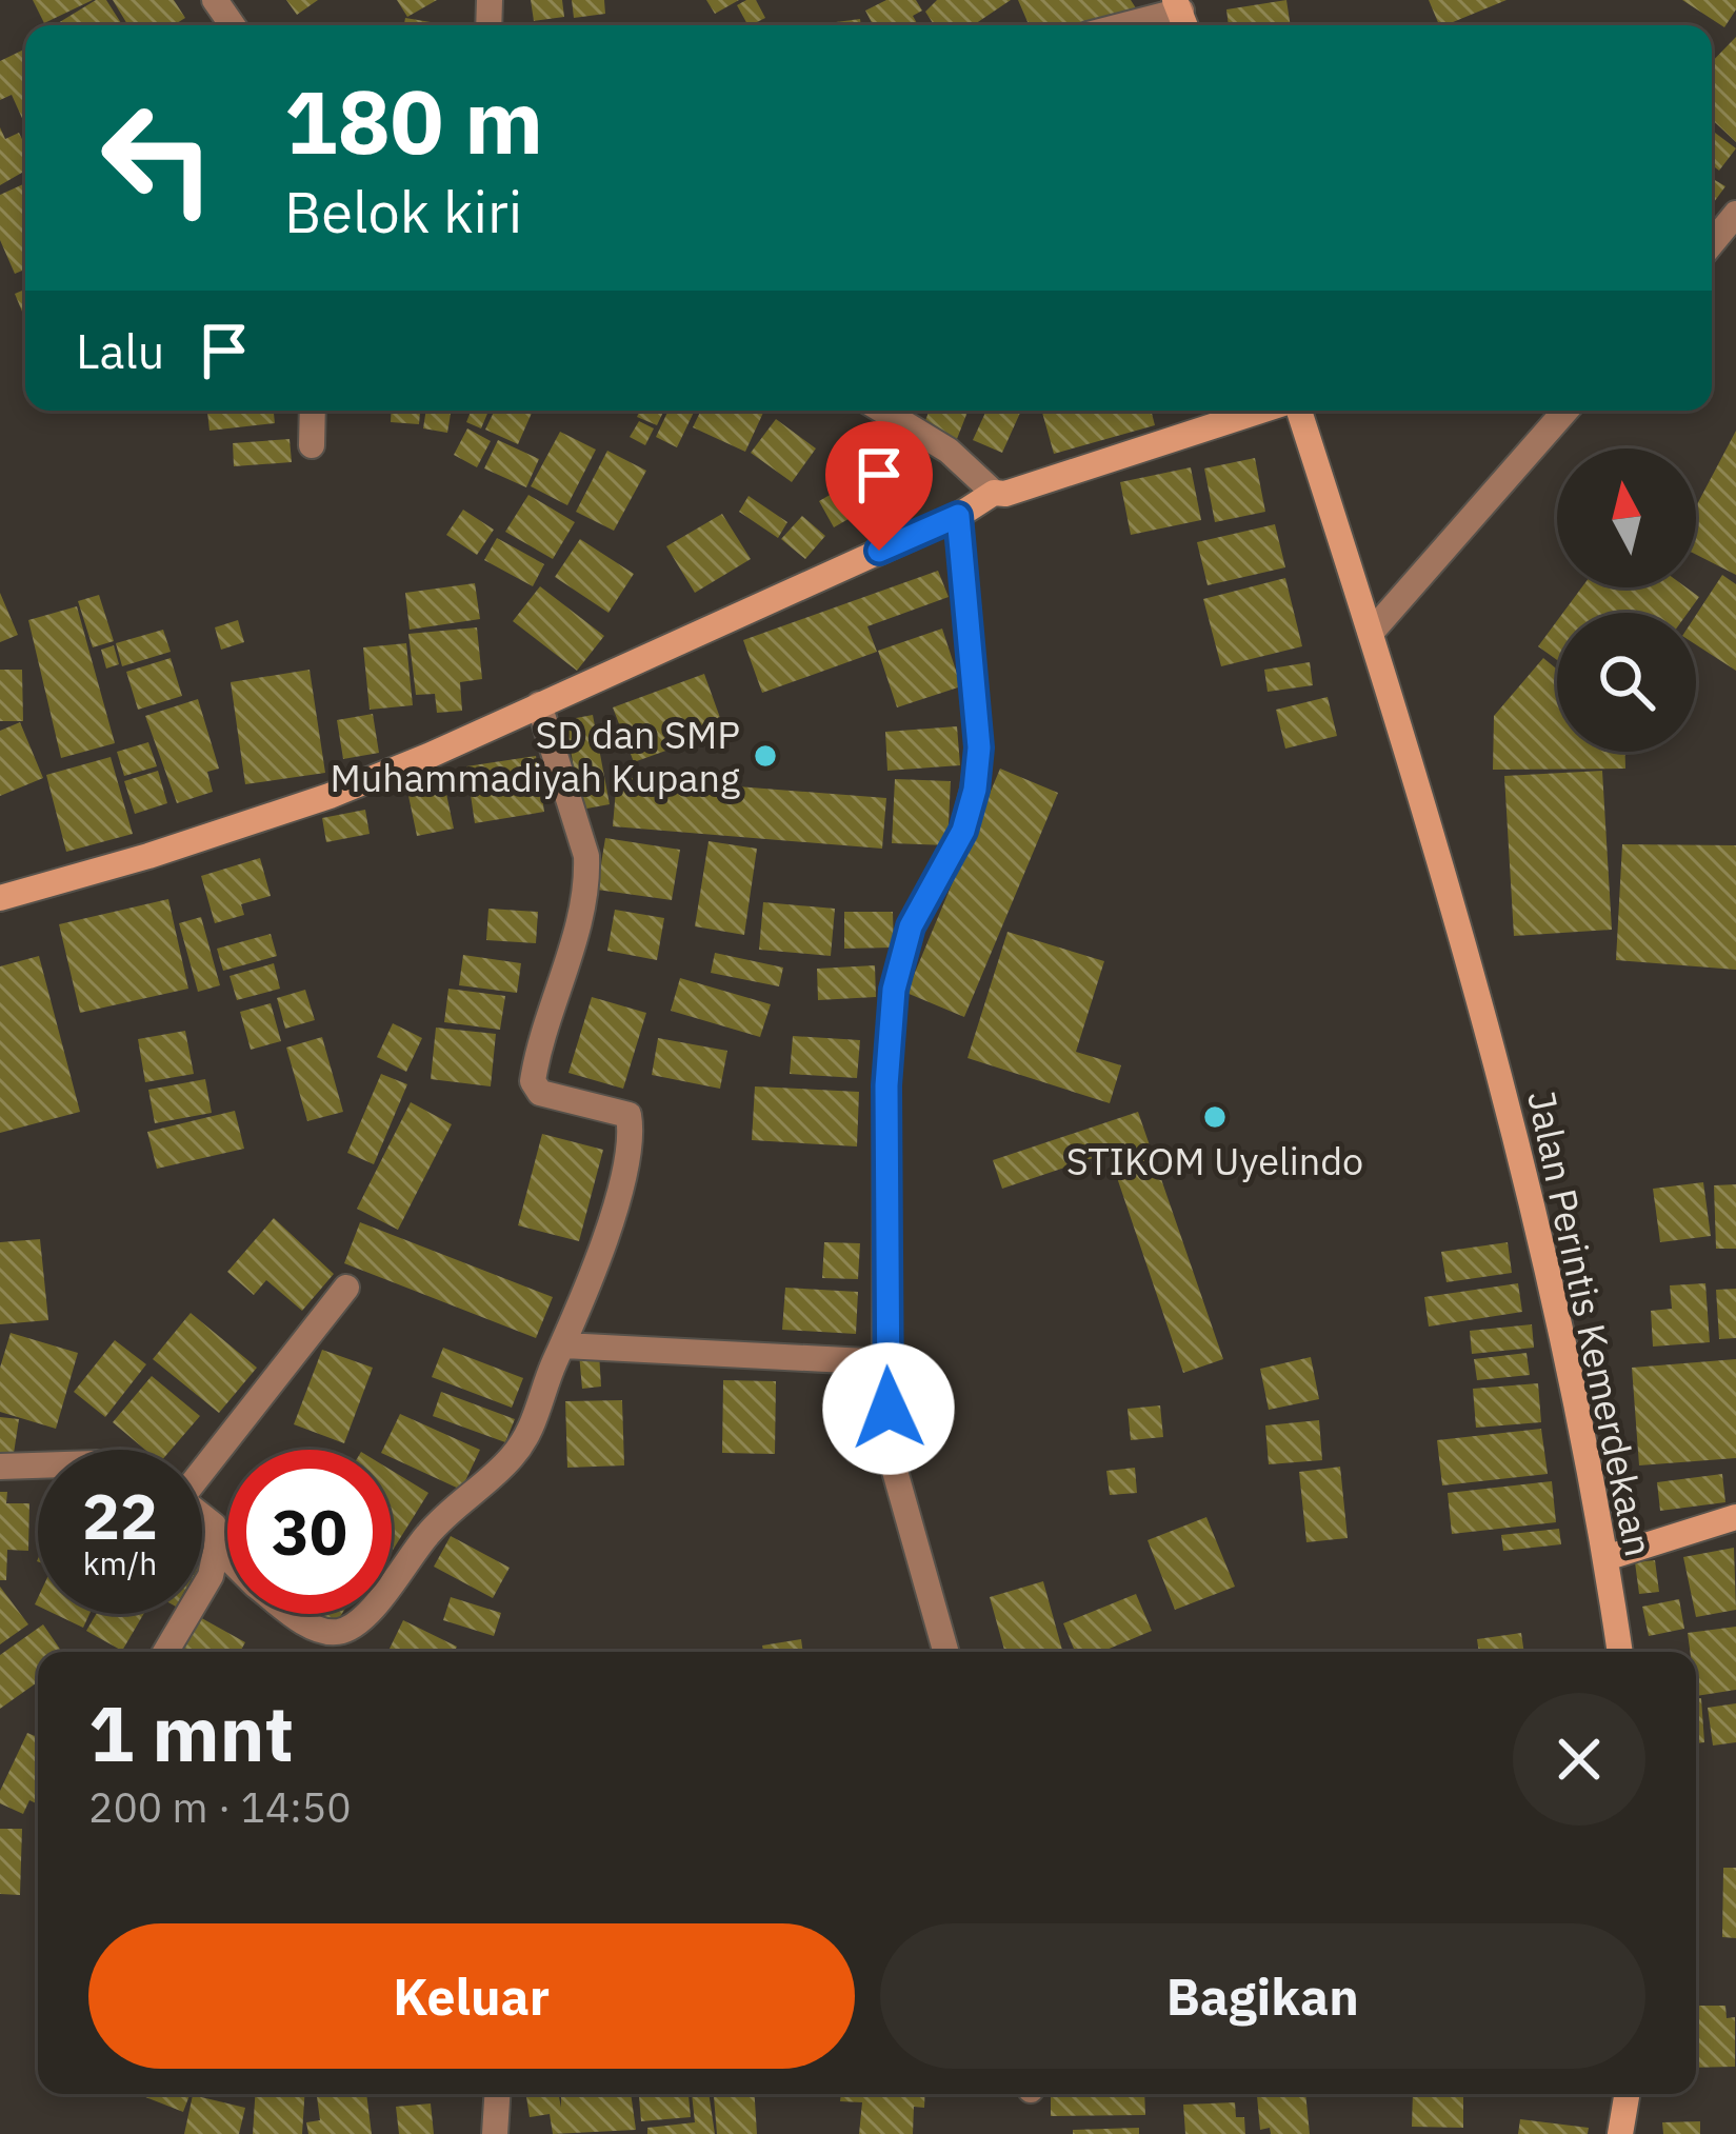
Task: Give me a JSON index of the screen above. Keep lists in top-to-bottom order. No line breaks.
{"streets":{"street":["Jalan Perintis Kemerdekaan"]},"places":["SD dan SMP Muhammadiyah Kupang","STIKOM Uyelindo"],"north":"top","page":{"turn":["180 m","Belok kiri"],"then":"Lalu","speed":"22 km/h","limit":"30","heading":["1 mnt","200 m · 14:50"],"buttons":["Keluar","Bagikan"]}}
